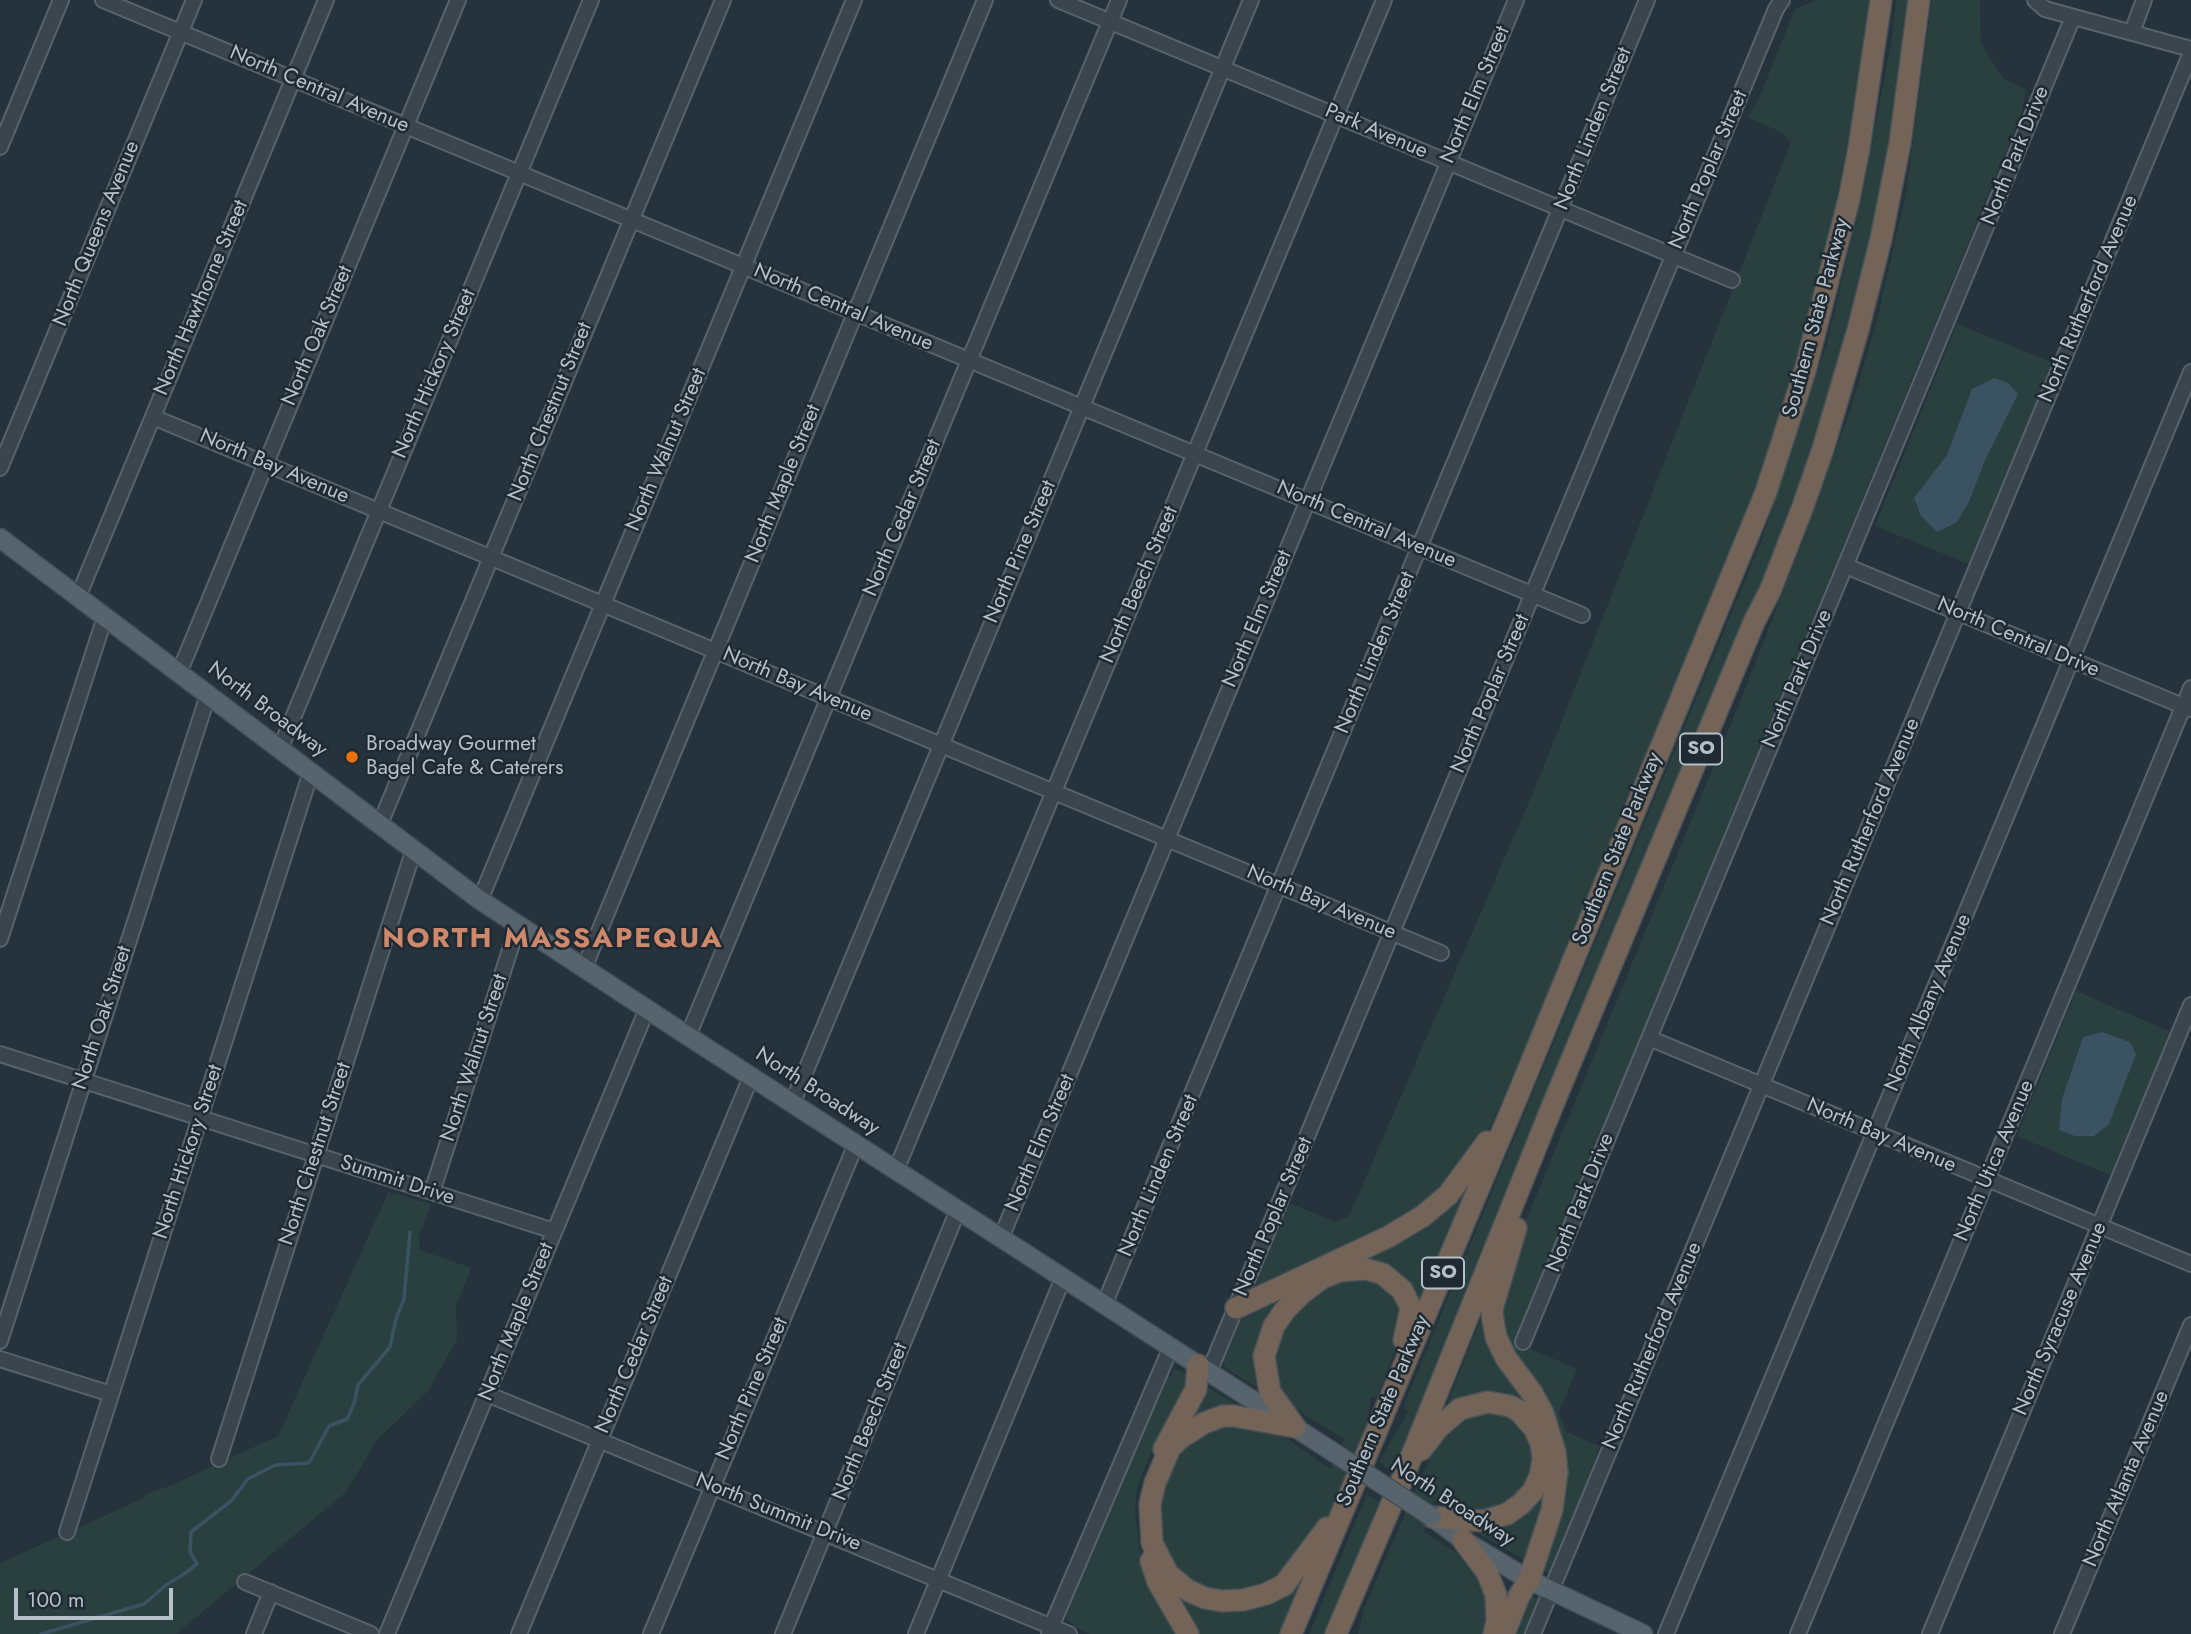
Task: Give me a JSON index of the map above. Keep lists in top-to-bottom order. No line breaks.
{"streets":{"highway":["Southern State Parkway","SO"],"main road":["North Broadway"],"street":["North Central Avenue","North Elm Street","North Linden Street","Park Avenue","North Park Drive","North Poplar Street","North Queens Avenue","North Hawthorne Street","North Rutherford Avenue","North Oak Street","North Hickory Street","North Chestnut Street","North Walnut Street","North Bay Avenue","North Maple Street","North Cedar Street","North Pine Street","North Beech Street","North Central Drive","North Albany Avenue","North Utica Avenue","Summit Drive","North Syracuse Avenue","North Atlanta Avenue","North Summit Drive"]},"crossings":[["North Central Avenue","North Elm Street"],["North Central Avenue","North Linden Street"],["North Central Avenue","North Poplar Street"],["North Central Avenue","North Queens Avenue"],["North Central Avenue","North Hawthorne Street"],["North Central Avenue","North Oak Street"],["North Central Avenue","North Hickory Street"],["North Central Avenue","North Chestnut Street"],["North Central Avenue","North Walnut Street"],["North Central Avenue","North Maple Street"],["North Central Avenue","North Cedar Street"],["North Central Avenue","North Pine Street"],["North Central Avenue","North Beech Street"],["North Elm Street","Park Avenue"],["North Elm Street","North Bay Avenue"],["North Elm Street","North Broadway"],["North Linden Street","Park Avenue"],["North Linden Street","North Bay Avenue"],["North Linden Street","North Broadway"],["Park Avenue","North Poplar Street"],["Park Avenue","North Cedar Street"],["Park Avenue","North Pine Street"],["Park Avenue","North Beech Street"],["North Park Drive","North Bay Avenue"],["North Park Drive","North Central Drive"],["North Poplar Street","North Bay Avenue"],["North Poplar Street","North Broadway"],["North Hawthorne Street","North Bay Avenue"],["North Hawthorne Street","North Broadway"],["North Rutherford Avenue","North Bay Avenue"],["North Rutherford Avenue","North Central Drive"],["North Rutherford Avenue","North Broadway"],["North Oak Street","North Bay Avenue"],["North Oak Street","North Broadway"],["North Oak Street","Summit Drive"],["North Hickory Street","North Bay Avenue"],["North Hickory Street","North Broadway"],["North Hickory Street","Summit Drive"],["North Chestnut Street","North Bay Avenue"],["North Chestnut Street","North Broadway"],["North Chestnut Street","Summit Drive"],["North Walnut Street","North Bay Avenue"],["North Walnut Street","North Broadway"],["North Walnut Street","Summit Drive"],["North Bay Avenue","North Maple Street"],["North Bay Avenue","North Cedar Street"],["North Bay Avenue","North Pine Street"],["North Bay Avenue","North Beech Street"],["North Bay Avenue","North Albany Avenue"],["North Bay Avenue","North Utica Avenue"],["North Bay Avenue","North Syracuse Avenue"],["North Maple Street","North Broadway"],["North Maple Street","Summit Drive"],["North Maple Street","North Summit Drive"],["North Cedar Street","North Broadway"],["North Cedar Street","North Summit Drive"],["North Pine Street","North Broadway"],["North Pine Street","North Summit Drive"],["North Beech Street","North Broadway"],["North Beech Street","North Summit Drive"],["North Central Drive","North Albany Avenue"],["North Central Drive","North Utica Avenue"]],"districts":["NORTH MASSAPEQUA"],"places":["Broadway Gourmet Bagel Cafe & Caterers"],"scale_bar":"100 m"}
